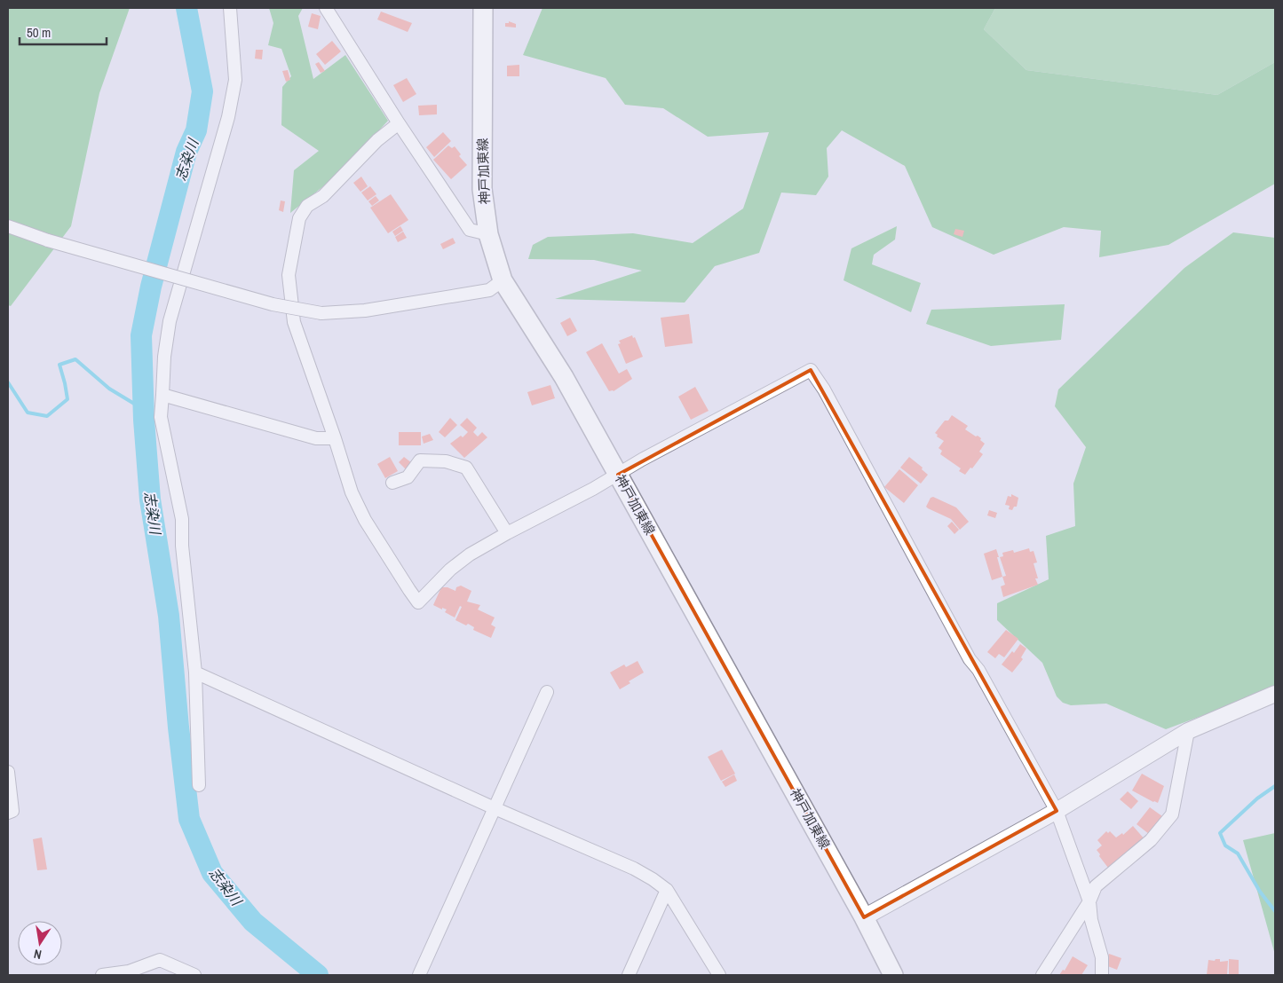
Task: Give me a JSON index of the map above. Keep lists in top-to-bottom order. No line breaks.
{"streets":{"main road":["神戸加東線"]},"water":["志染川"],"scale_bar":"50 m","north":"bottom"}
